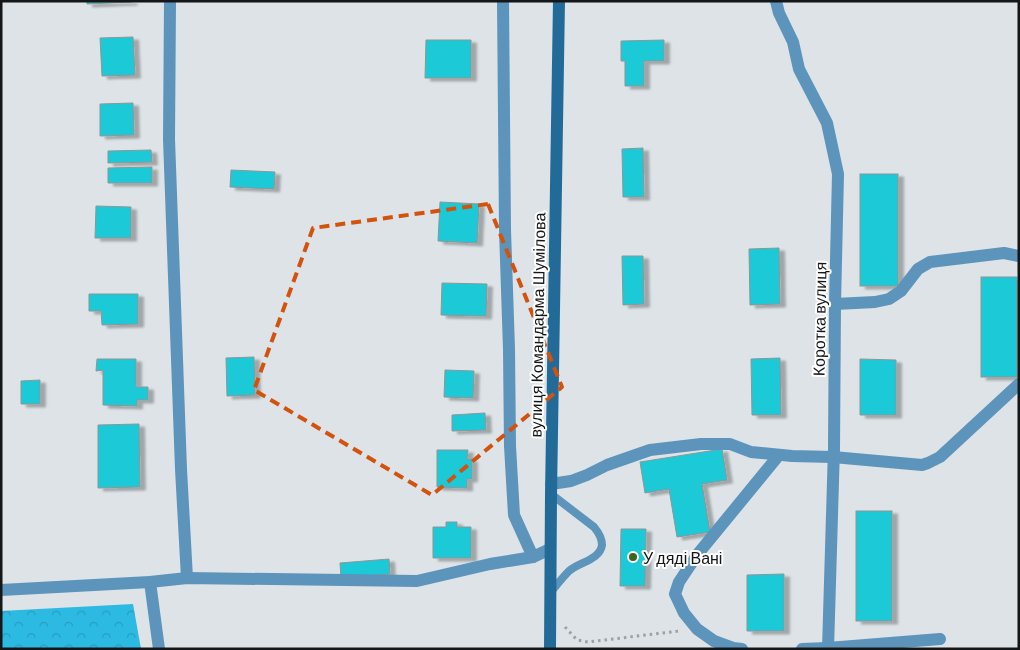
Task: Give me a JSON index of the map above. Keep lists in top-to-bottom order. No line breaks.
{"streets":{"street":["Коротка вулиця","вулиця Командарма Шумілова"]},"places":["У дяді Вані"]}
